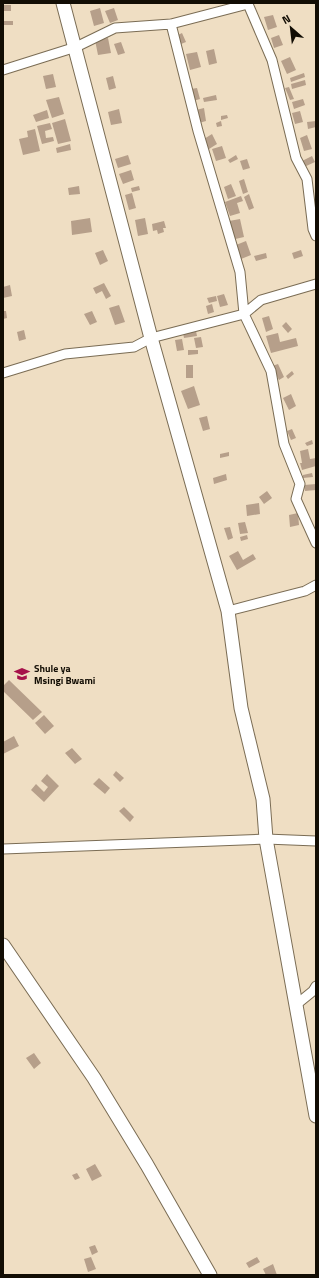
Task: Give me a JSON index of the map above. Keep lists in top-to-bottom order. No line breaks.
{"places":{"school or university":["Shule ya Msingi Bwami"]},"north":"top left"}
